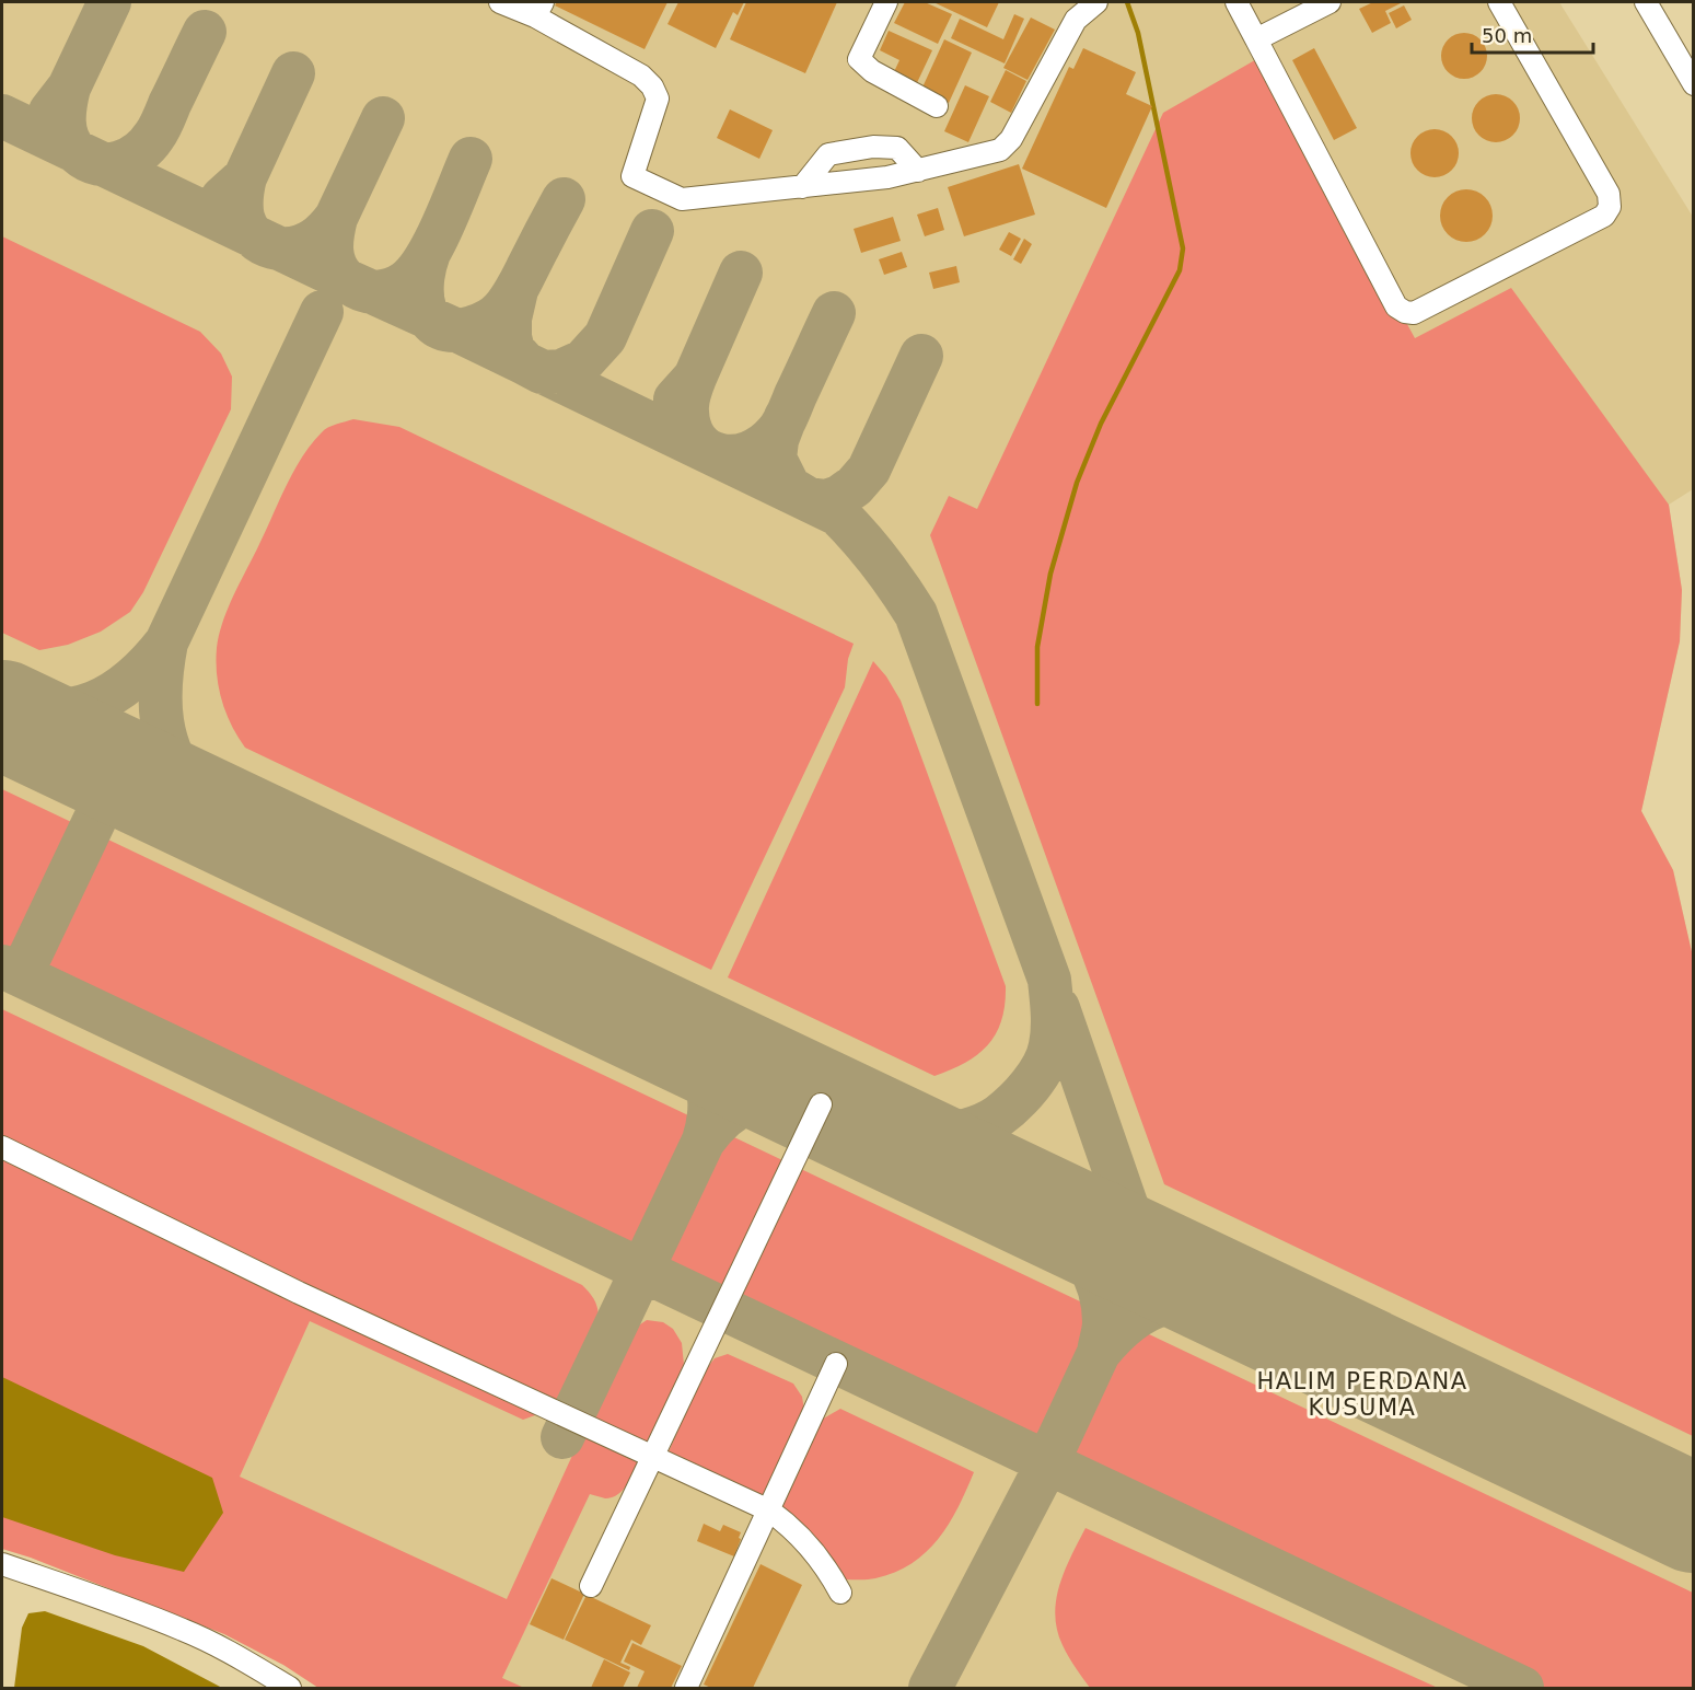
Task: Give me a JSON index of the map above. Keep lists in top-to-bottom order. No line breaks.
{"districts":["HALIM PERDANA KUSUMA"],"scale_bar":"50 m"}
